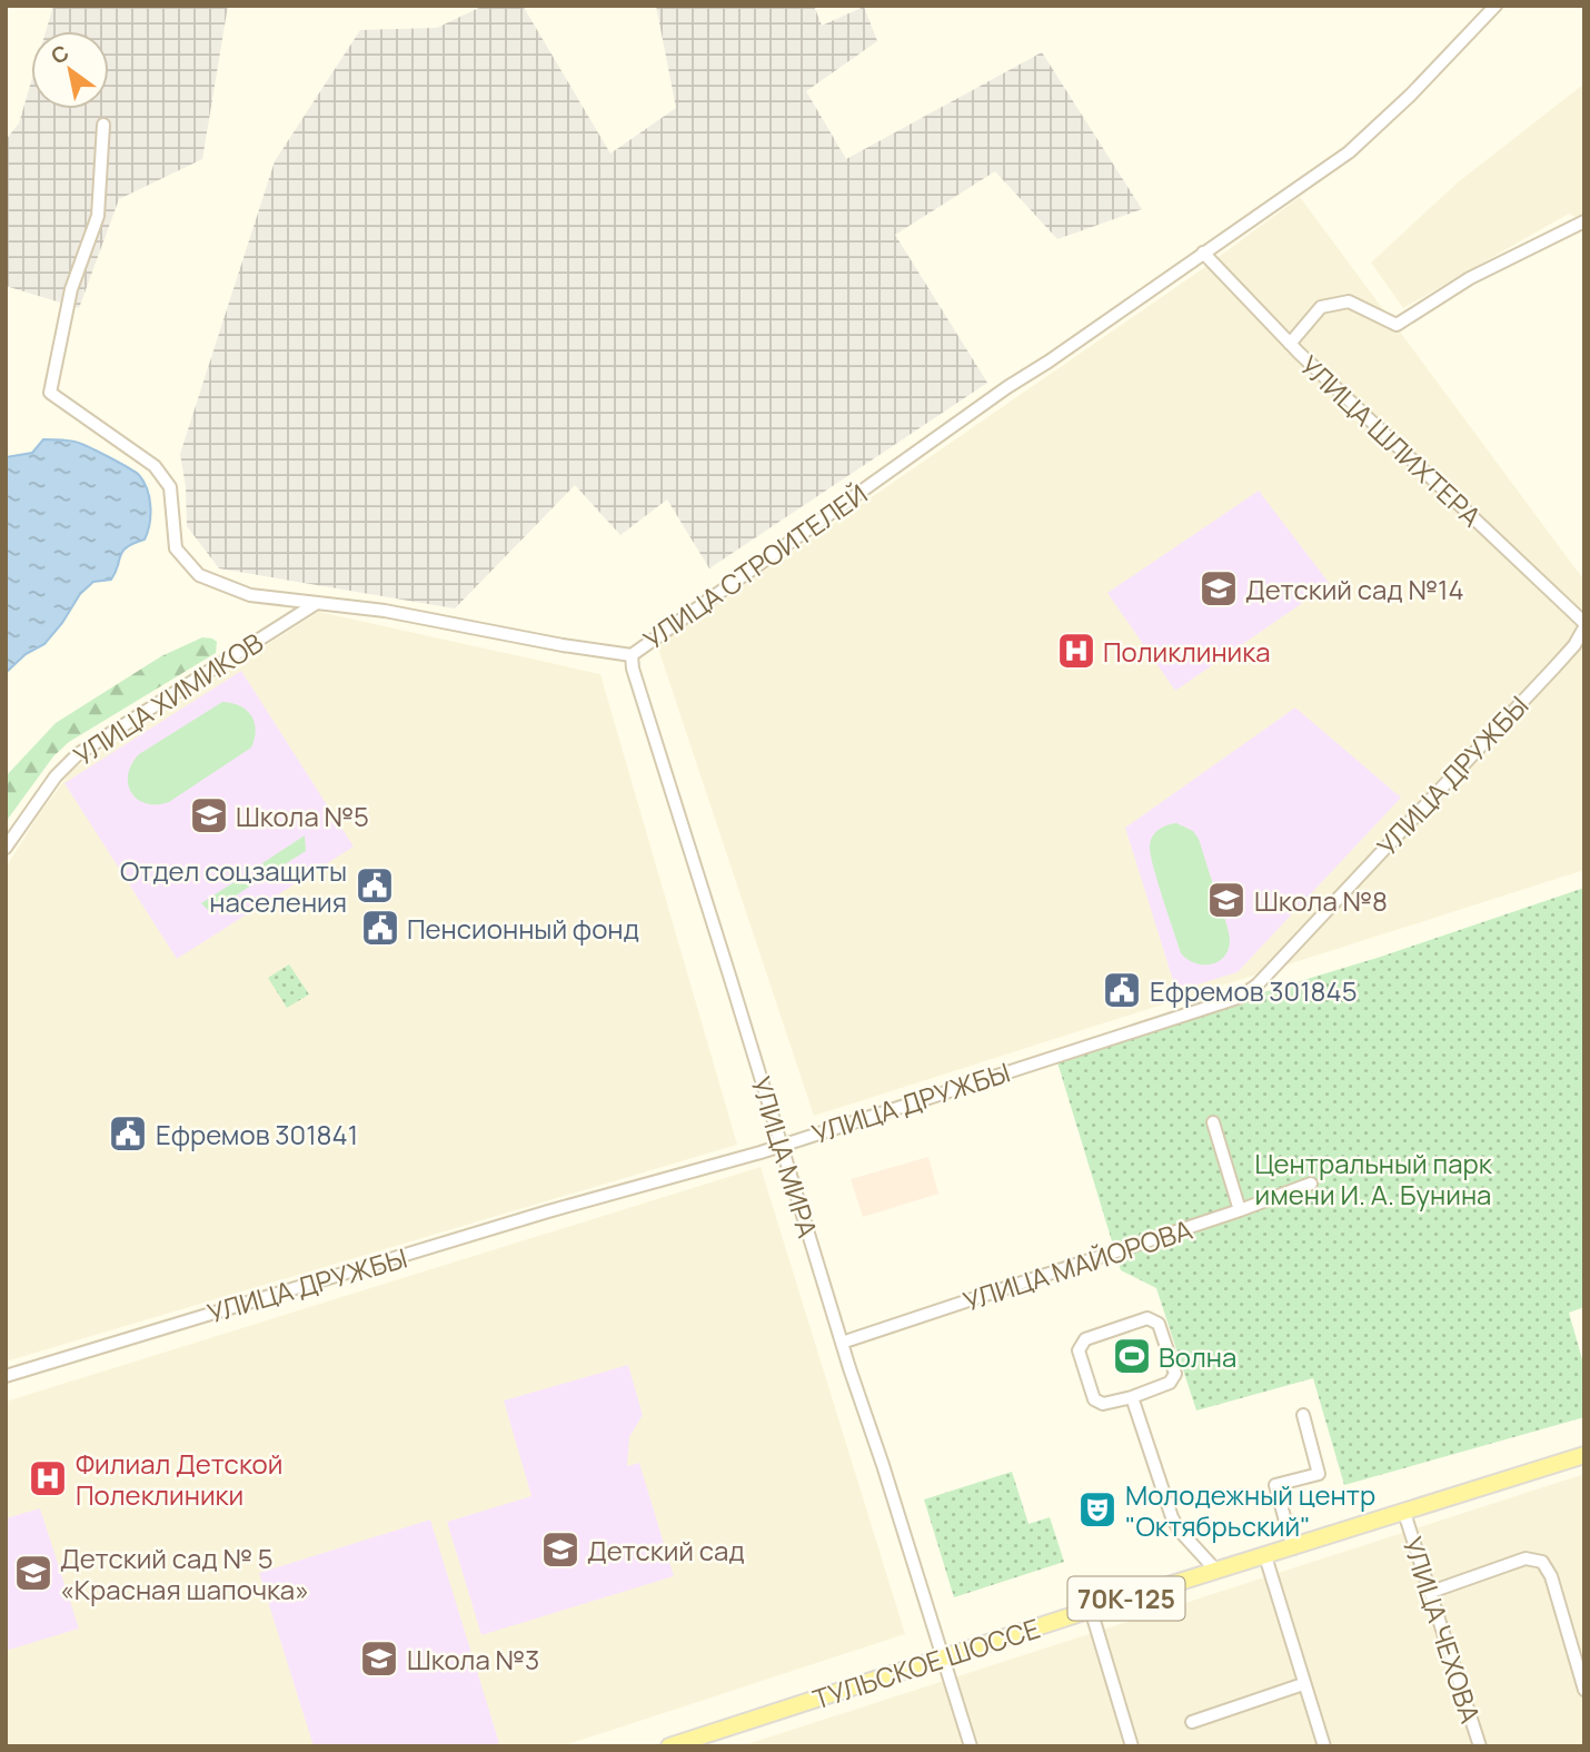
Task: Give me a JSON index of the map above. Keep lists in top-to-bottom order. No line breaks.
{"streets":{"main road":["70К-125","ТУЛЬСКОЕ ШОССЕ"],"street":["УЛИЦА ШЛИХТЕРА","УЛИЦА СТРОИТЕЛЕЙ","УЛИЦА ХИМИКОВ","УЛИЦА ДРУЖБЫ","УЛИЦА МИРА","УЛИЦА МАЙОРОВА","УЛИЦА ЧЕХОВА"]},"crossings":[["УЛИЦА ШЛИХТЕРА","УЛИЦА СТРОИТЕЛЕЙ"],["УЛИЦА ШЛИХТЕРА","УЛИЦА ДРУЖБЫ"],["УЛИЦА СТРОИТЕЛЕЙ","УЛИЦА ХИМИКОВ"],["УЛИЦА СТРОИТЕЛЕЙ","УЛИЦА МИРА"],["УЛИЦА ДРУЖБЫ","УЛИЦА МИРА"],["УЛИЦА МИРА","УЛИЦА МАЙОРОВА"],["УЛИЦА МИРА","ТУЛЬСКОЕ ШОССЕ"],["УЛИЦА ЧЕХОВА","ТУЛЬСКОЕ ШОССЕ"]],"parks":["Центральный парк имени И. А. Бунина"],"places":{"school or university":["Детский сад №14","Школа №5","Школа №8","Детский сад","Детский сад № 5 «Красная шапочка»","Школа №3"],"hospital":["Поликлиника","Филиал Детской Полеклиники"],"public building":["Отдел соцзащиты населения","Пенсионный фонд","Ефремов 301845","Ефремов 301841"],"sports":["Волна"],"theatre":["Молодежный центр \"Октябрьский\""]},"north":"top left"}
